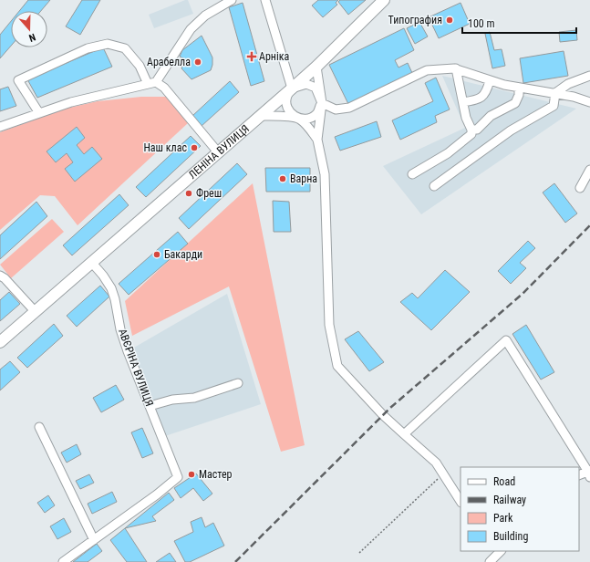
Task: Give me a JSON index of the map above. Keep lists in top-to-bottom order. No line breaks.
{"streets":{"main road":["ЛЕНІНА ВУЛИЦЯ"],"street":["АВЄРІНА ВУЛИЦЯ"]},"crossings":[["ЛЕНІНА ВУЛИЦЯ","АВЄРІНА ВУЛИЦЯ"]],"places":{"other":["Типография","Арабелла","Наш клас","Варна","Фреш","Бакарди","Мастер"],"health":["Арніка"]},"legend":["Road","Railway","Park","Building"],"scale_bar":"100 m","north":"bottom"}
